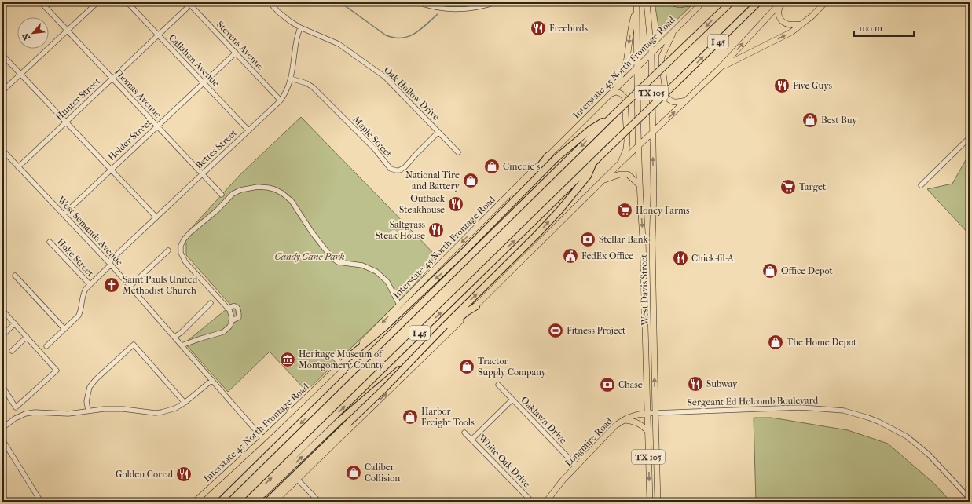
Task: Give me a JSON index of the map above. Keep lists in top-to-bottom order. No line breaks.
{"streets":{"highway":["I 45"],"main road":["Interstate 45 North Frontage Road","TX 105","West Davis Street","Longmire Road"],"street":["Stevens Avenue","Callahan Avenue","Thomas Avenue","Oak Hollow Drive","Hunter Street","Maple Street","Holder Street","Bettes Street","West Semands Avenue","Hoke Street","Sergeant Ed Holcomb Boulevard","Oaklawn Drive","White Oak Drive"]},"crossings":[["Stevens Avenue","Hunter Street"],["Stevens Avenue","Holder Street"],["Stevens Avenue","Bettes Street"],["Callahan Avenue","Hunter Street"],["Callahan Avenue","Holder Street"],["Callahan Avenue","Bettes Street"],["Interstate 45 North Frontage Road","West Semands Avenue"],["Interstate 45 North Frontage Road","West Davis Street"],["Thomas Avenue","Hunter Street"],["Thomas Avenue","Holder Street"],["Thomas Avenue","Bettes Street"],["Oak Hollow Drive","Maple Street"],["Oak Hollow Drive","Bettes Street"],["Hunter Street","West Semands Avenue"],["Maple Street","Bettes Street"],["Holder Street","West Semands Avenue"],["Bettes Street","West Semands Avenue"],["Bettes Street","Hoke Street"],["West Davis Street","Sergeant Ed Holcomb Boulevard"],["West Davis Street","Longmire Road"],["Sergeant Ed Holcomb Boulevard","Longmire Road"],["Oaklawn Drive","Longmire Road"]],"one_way":["Interstate 45 North Frontage Road"],"parks":["Candy Cane Park"],"places":{"restaurant":["Freebirds","Five Guys","Outback Steakhouse","Saltgrass Steak House","Chick-fil-A","Subway","Golden Corral"],"shop":["Best Buy","Cinedie's","National Tire and Battery","Office Depot","The Home Depot","Tractor Supply Company","Harbor Freight Tools","Caliber Collision"],"supermarket":["Target","Honey Farms"],"bank":["Stellar Bank","Chase"],"public building":["FedEx Office"],"church":["Saint Pauls United Methodist Church"],"sports":["Fitness Project"],"museum":["Heritage Museum of Montgomery County"]},"scale_bar":"100 m","north":"bottom left"}
